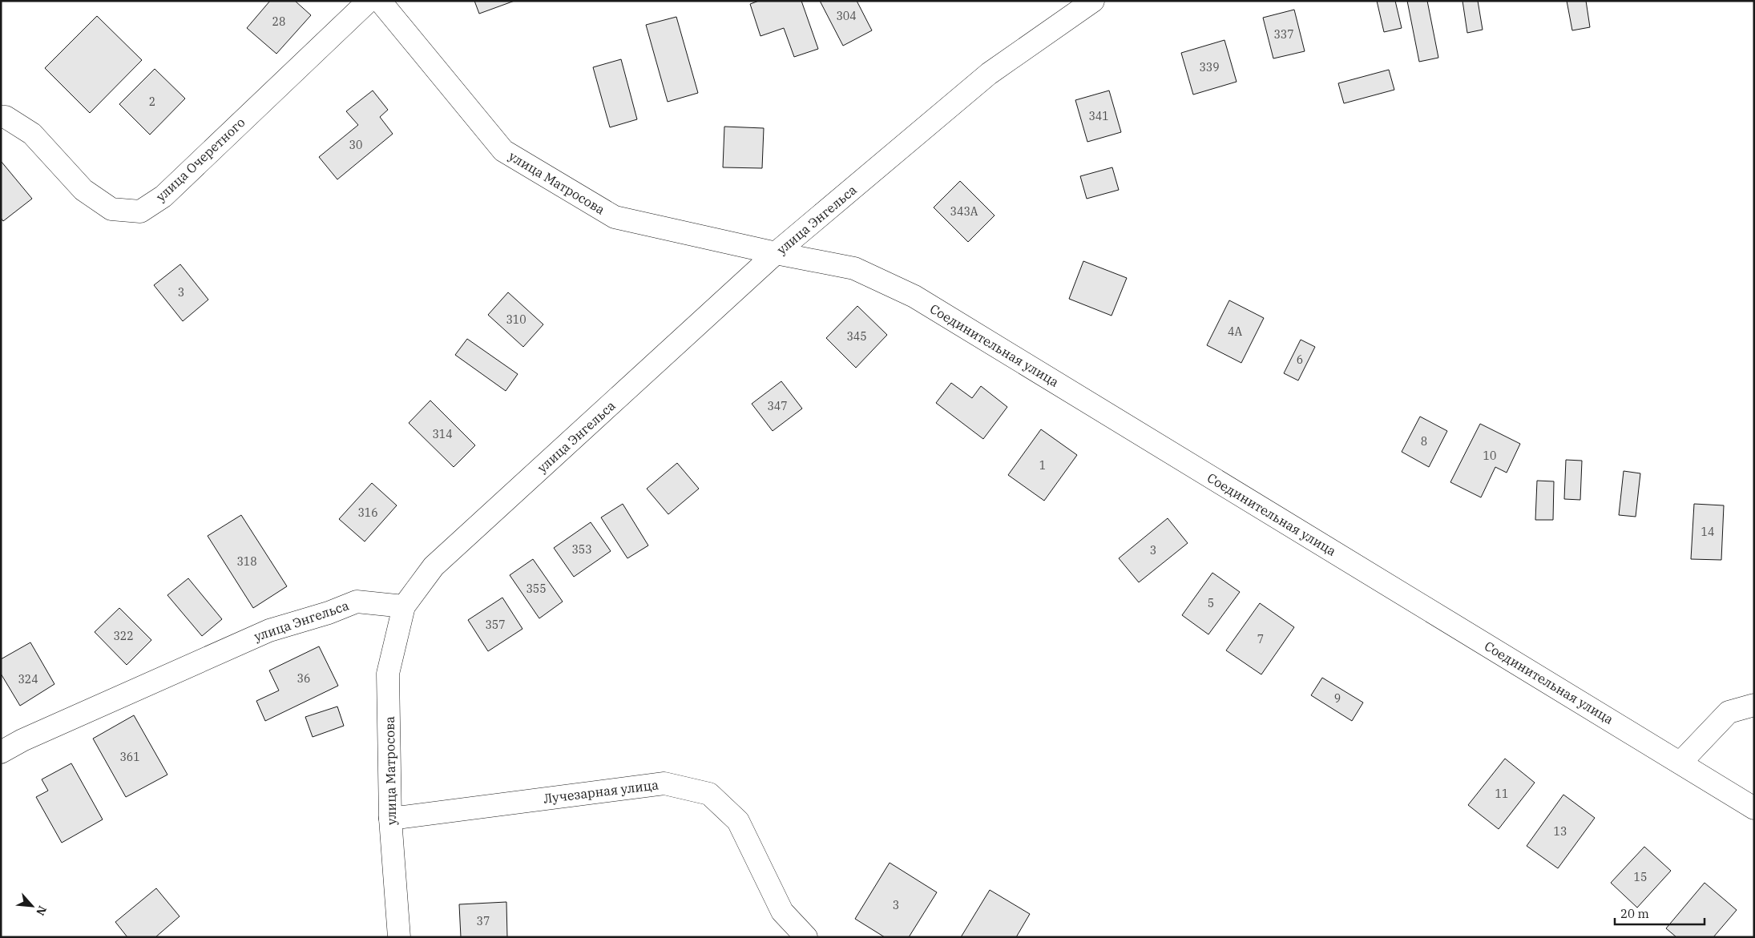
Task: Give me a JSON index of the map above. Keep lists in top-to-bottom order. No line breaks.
{"streets":{"street":["улица Очеретного","улица Матросова","улица Энгельса","Соединительная улица","Лучезарная улица"]},"crossings":[["улица Матросова","улица Энгельса"],["улица Матросова","Соединительная улица"],["улица Матросова","Лучезарная улица"],["улица Энгельса","Соединительная улица"]],"house_numbers":["304","28","337","339","2","341","30","343А","3","310","4А","345","6","347","314","8","10","1","316","14","353","3","318","355","5","357","322","7","36","324","9","361","11","13","15","3","37"],"scale_bar":"20 m","north":"bottom right"}
